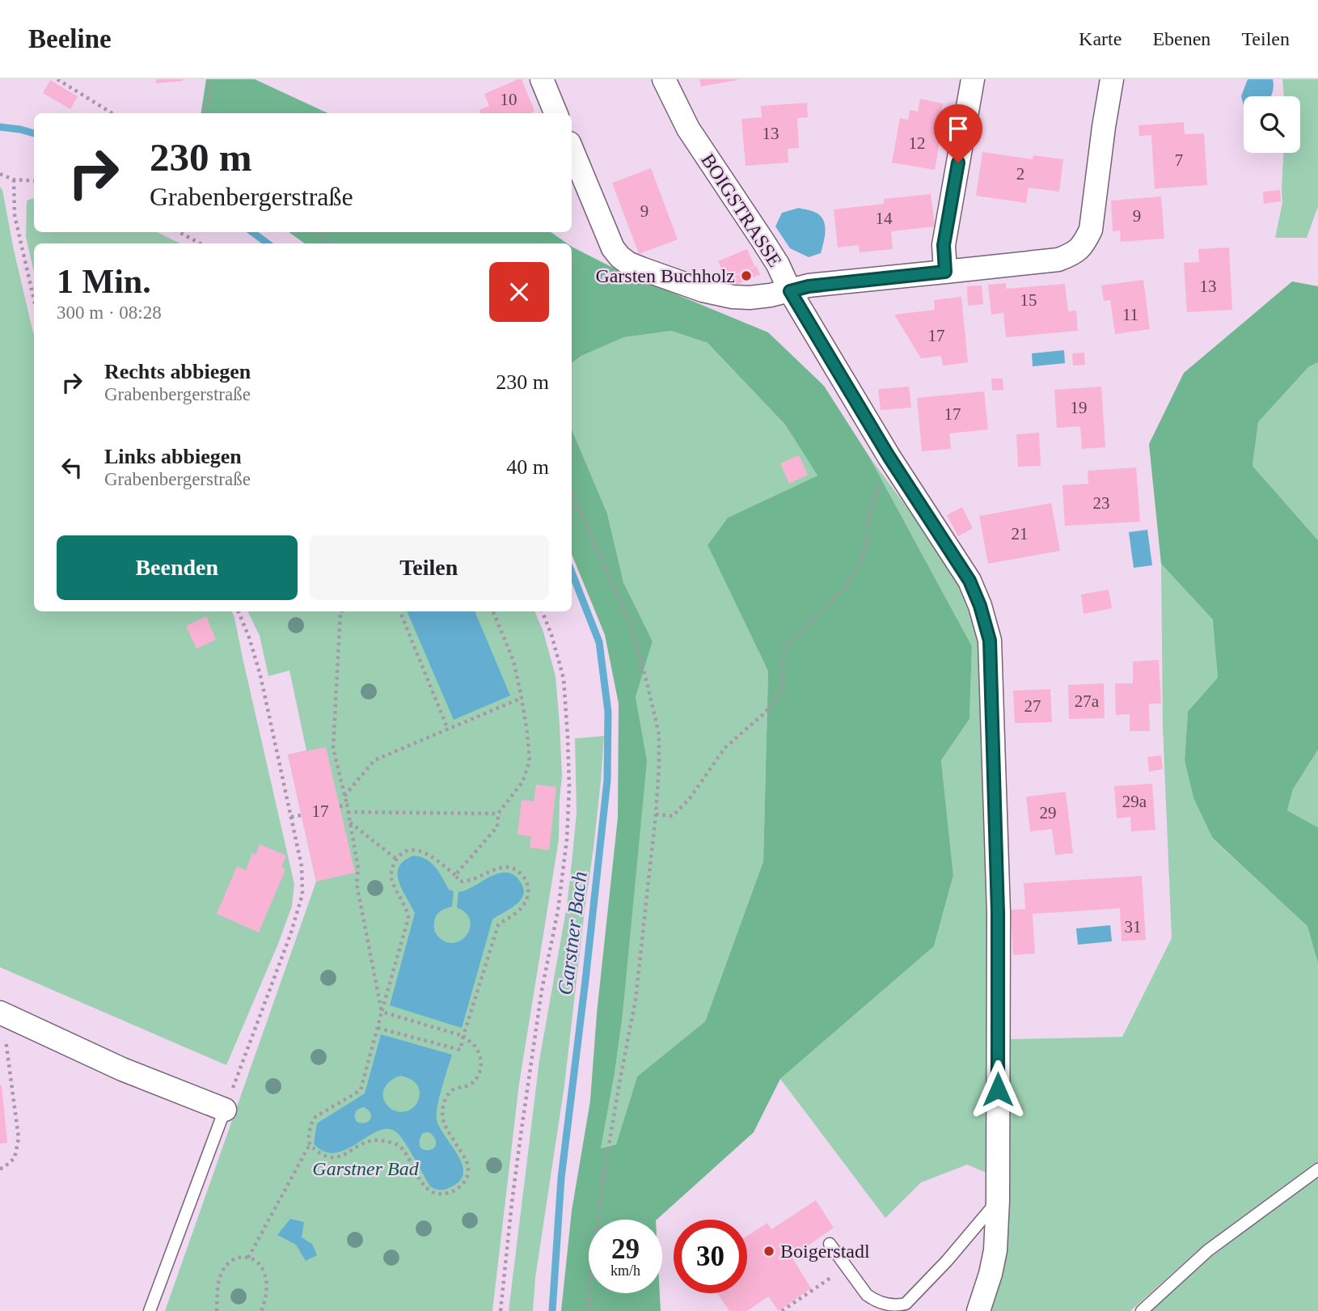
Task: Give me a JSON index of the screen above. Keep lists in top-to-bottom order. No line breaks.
{"streets":{"street":["BOIGSTRASSE"]},"water":["Garstner Bach"],"parks":["Garstner Bad"],"places":["Garsten Buchholz","Boigerstadl"],"house_numbers":["10","13","12","7","2","9","9","14","13","15","11","17","19","17","23","21","27a","27","29a","17","29","31"],"page":{"header":"Beeline","nav":["Karte","Ebenen","Teilen"],"turn":["230 m","Grabenbergerstraße"],"heading":["1 Min.","300 m · 08:28"],"list":[{"name":"Rechts abbiegen","note":"Grabenbergerstraße","value":"230 m"},{"name":"Links abbiegen","note":"Grabenbergerstraße","value":"40 m"}],"buttons":["Beenden","Teilen"],"speed":"29 km/h","limit":"30"}}
